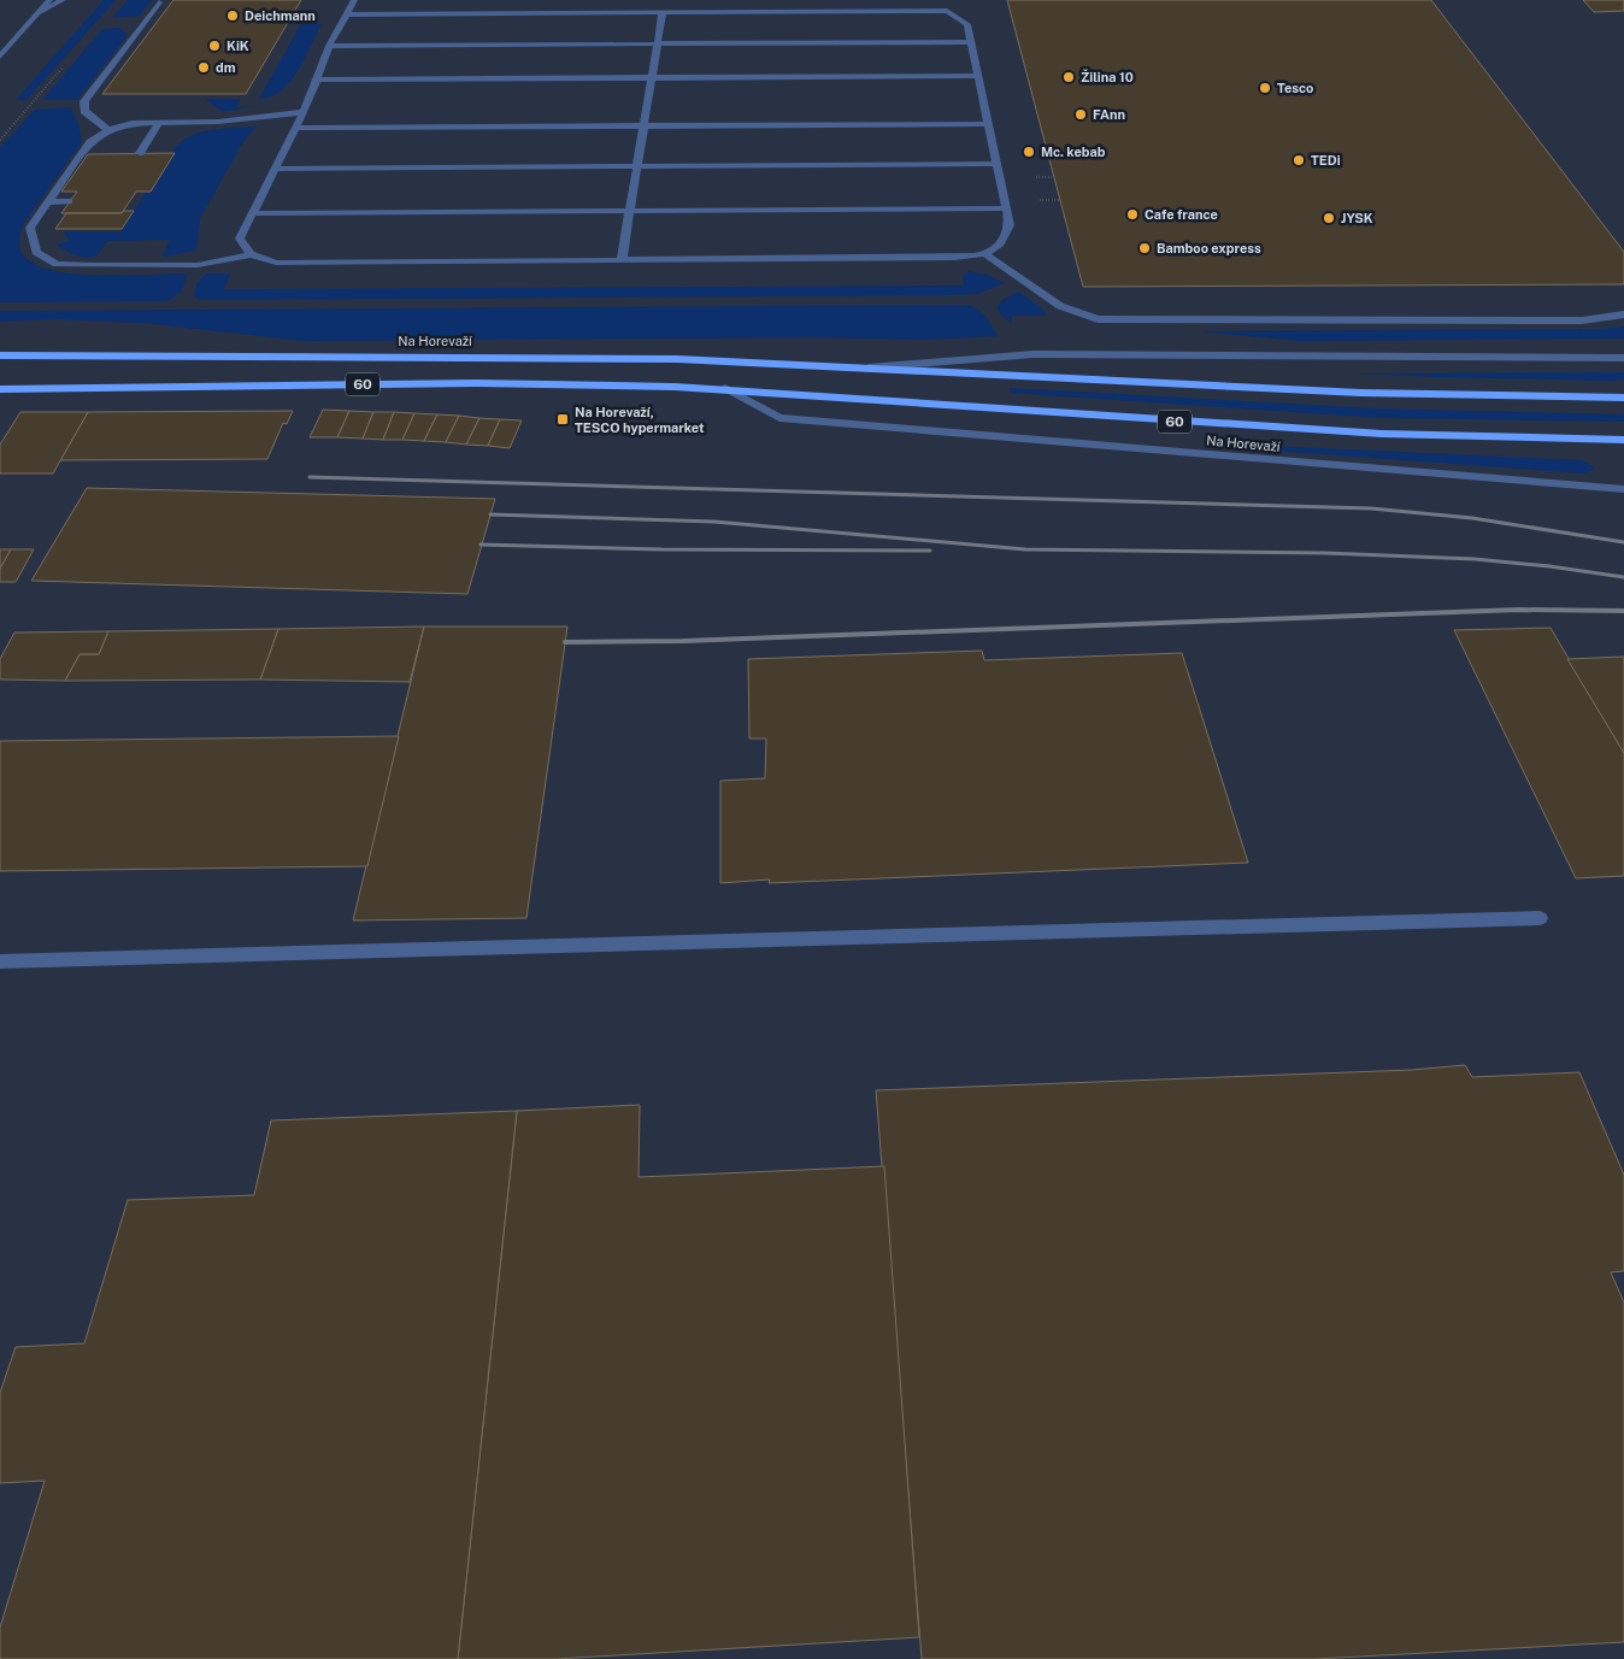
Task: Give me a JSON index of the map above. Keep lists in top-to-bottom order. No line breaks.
{"streets":{"main road":["Na Horevaží","60"]},"places":{"other":["Deichmann","KiK","dm","Žilina 10","Tesco","FAnn","Mc. kebab","TEDi","Cafe france","JYSK","Bamboo express"],"transit":["Na Horevaží, TESCO hypermarket"]}}
